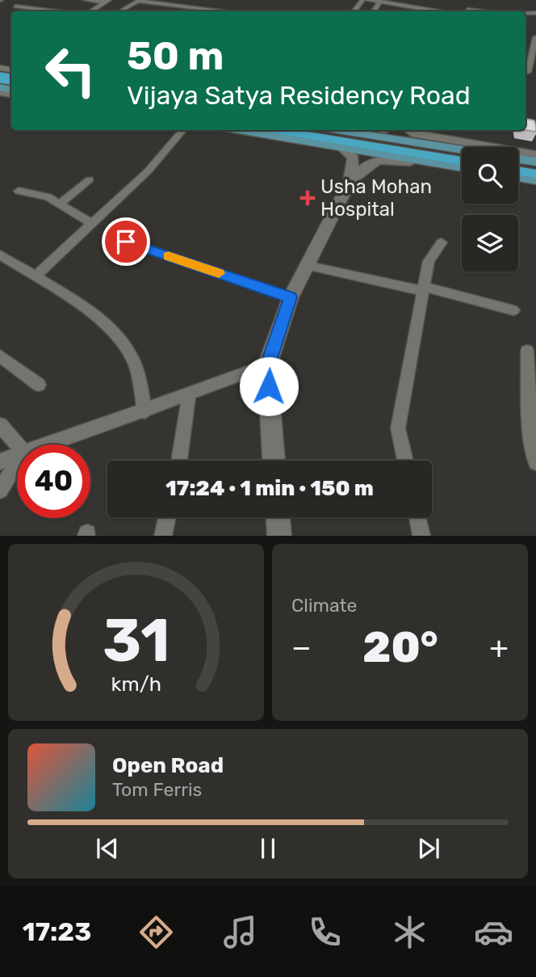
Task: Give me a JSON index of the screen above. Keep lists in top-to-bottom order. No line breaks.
{"places":{"health":["Usha Mohan Hospital"]},"page":{"turn":["50 m","Vijaya Satya Residency Road"],"limit":"40","trip":"17:24 · 1 min · 150 m","tile":"Climate","heat":["−","20°","+"],"song":["Open Road","Tom Ferris"],"tabs":"17:23","gauge":["31","km/h"]}}
